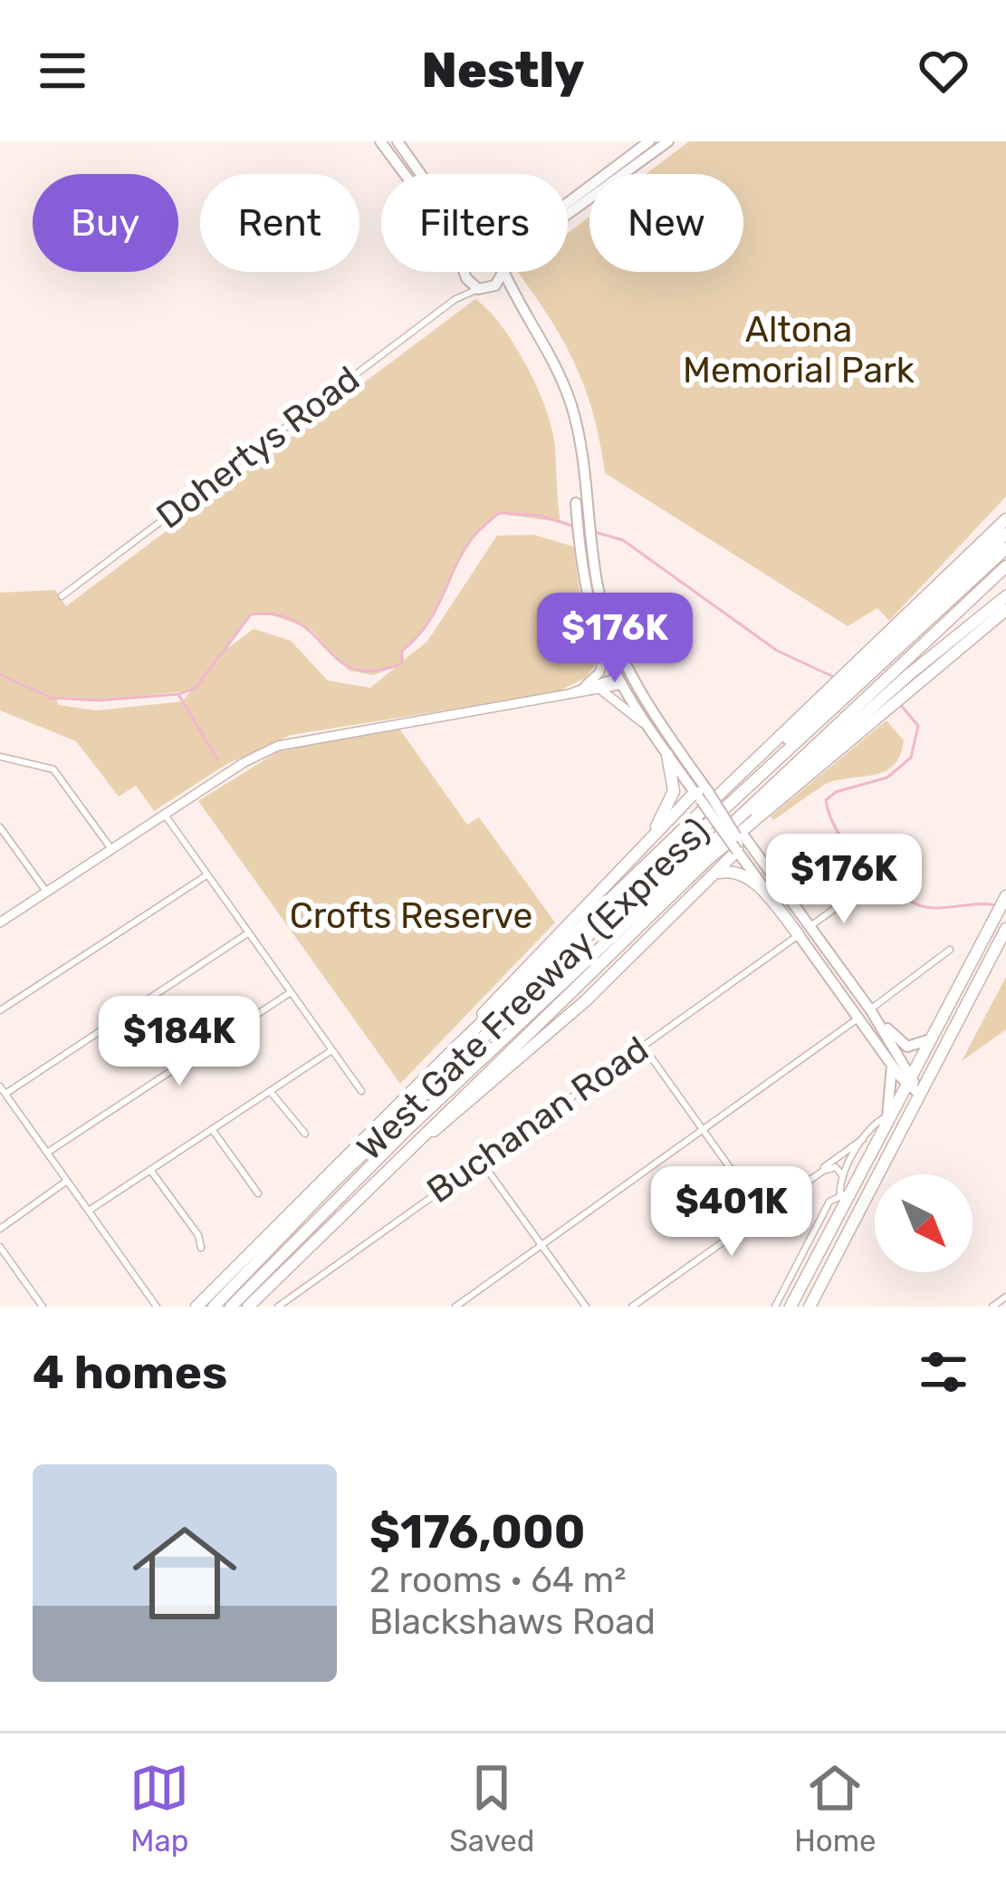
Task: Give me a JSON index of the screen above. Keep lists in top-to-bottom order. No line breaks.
{"streets":{"highway":["West Gate Freeway (Express)"],"street":["Dohertys Road","Buchanan Road"]},"parks":["Altona Memorial Park","Crofts Reserve"],"north":"bottom right","page":{"header":"Nestly","chip":["Buy","Rent","Filters","New"],"price":["$176K","$176K","$184K","$401K"],"heading":"4 homes","list":[{"name":"$176,000","note":"2 rooms · 64 m² · Blackshaws Road"}],"tabs":["Map","Saved","Home"]}}
